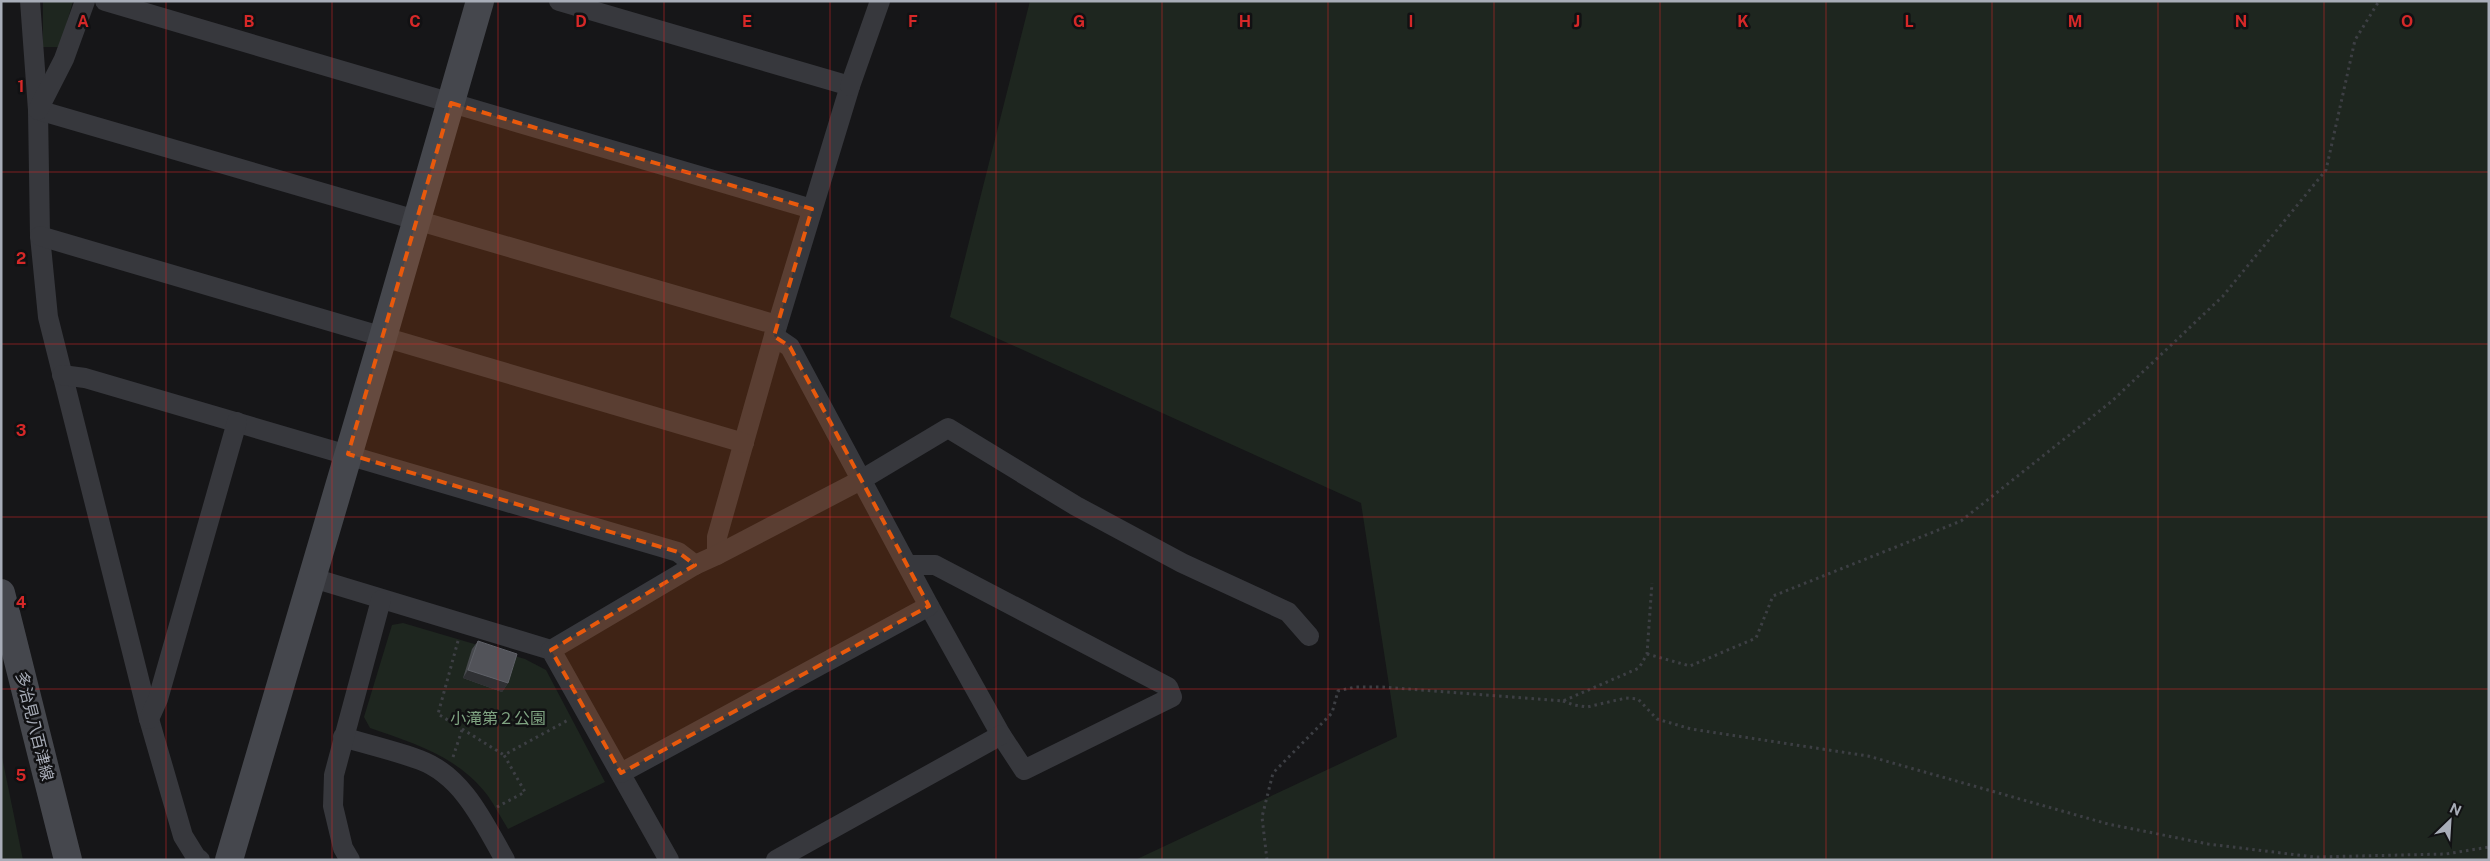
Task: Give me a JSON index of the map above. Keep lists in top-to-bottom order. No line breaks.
{"streets":{"street":["多治見八百津線"]},"parks":["小滝第２公園"],"north":"top right","grid":{"columns":["A","B","C","D","E","F","G","H","I","J","K","L","M","N","O"],"rows":["1","2","3","4","5"]}}
